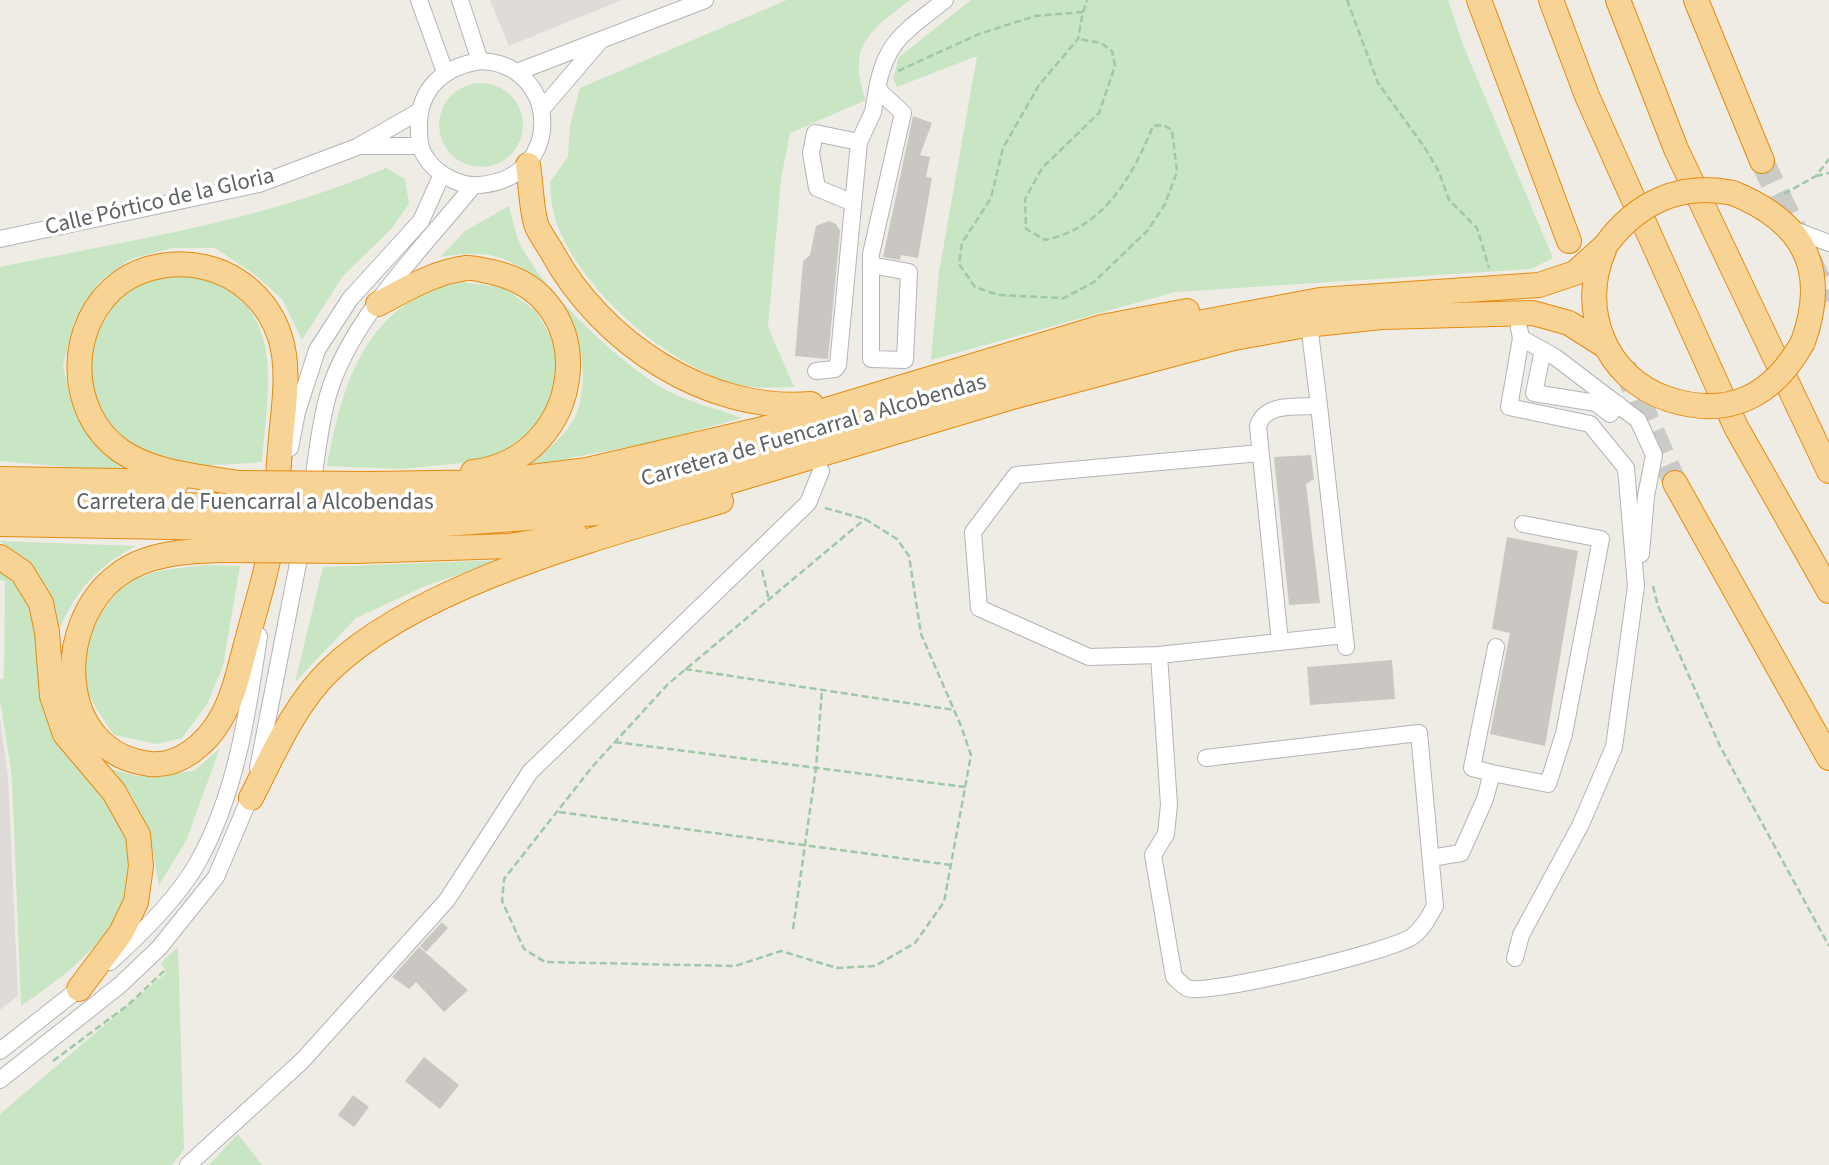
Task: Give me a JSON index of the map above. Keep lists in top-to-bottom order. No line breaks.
{"streets":{"highway":["Carretera de Fuencarral a Alcobendas"],"street":["Calle Pórtico de la Gloria"]}}
